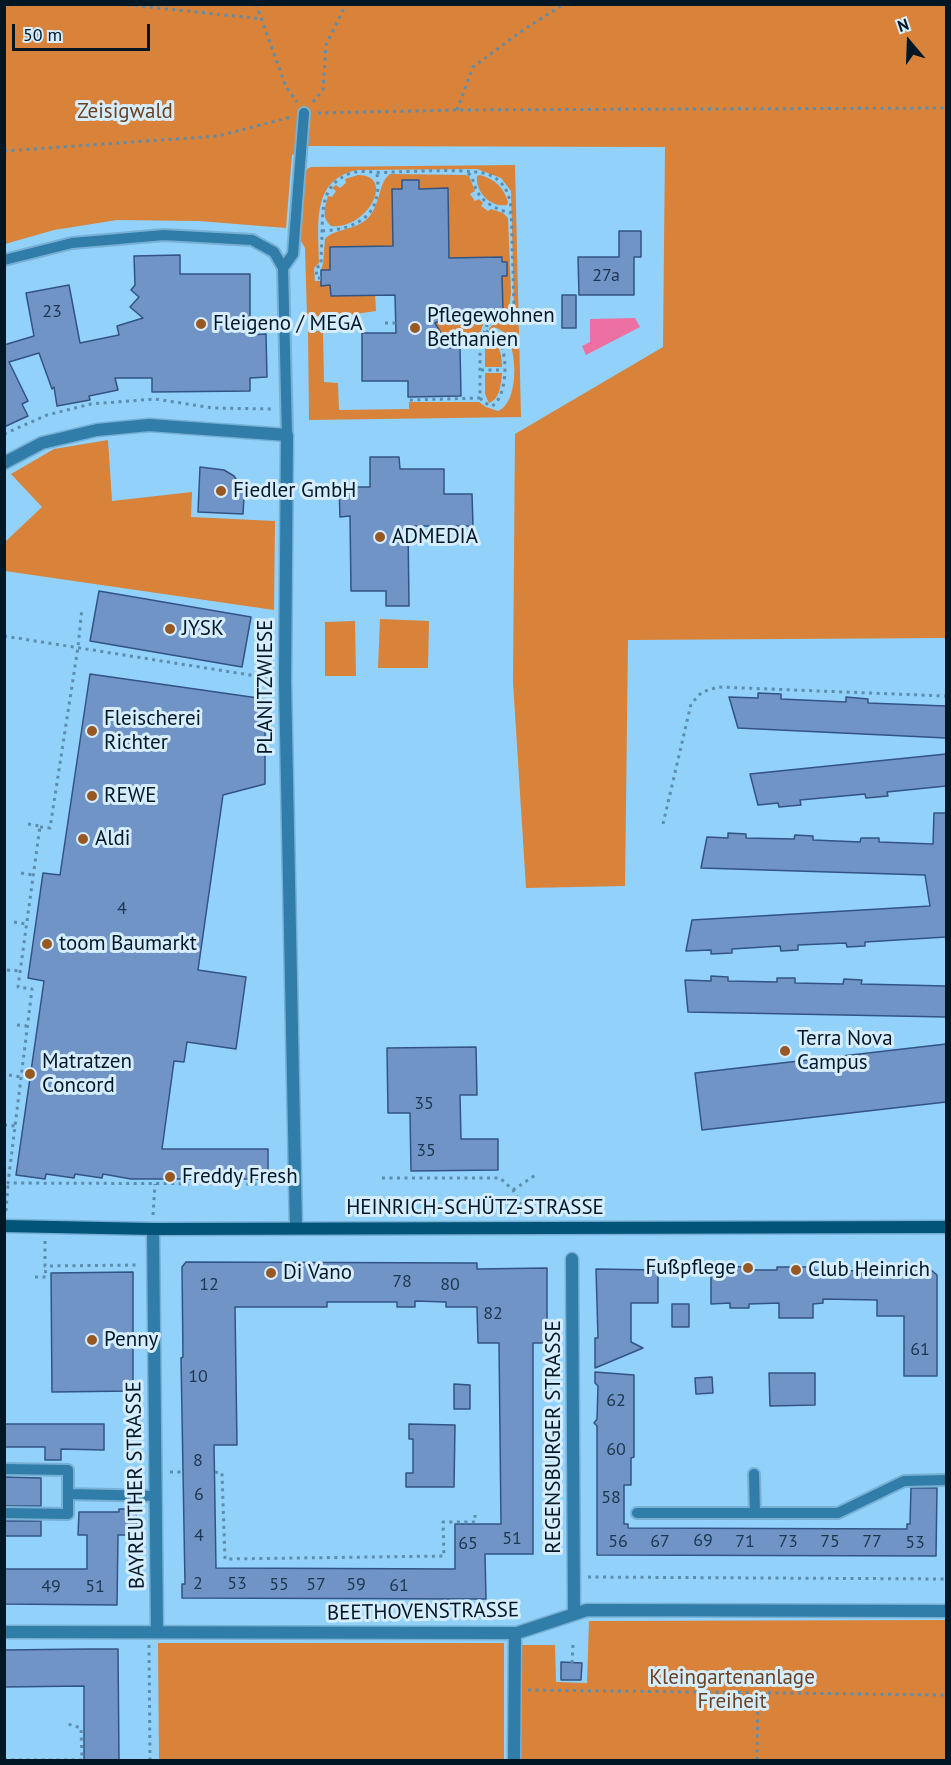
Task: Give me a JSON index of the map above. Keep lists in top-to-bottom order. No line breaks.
{"streets":{"main road":["HEINRICH-SCHÜTZ-STRASSE"],"street":["PLANITZWIESE","REGENSBURGER STRASSE","BAYREUTHER STRASSE","BEETHOVENSTRASSE"]},"crossings":[["PLANITZWIESE","HEINRICH-SCHÜTZ-STRASSE"],["HEINRICH-SCHÜTZ-STRASSE","BAYREUTHER STRASSE"],["REGENSBURGER STRASSE","BEETHOVENSTRASSE"],["BAYREUTHER STRASSE","BEETHOVENSTRASSE"]],"parks":["Zeisigwald","Kleingartenanlage Freiheit"],"places":["Fleigeno / MEGA","Pflegewohnen Bethanien","Fiedler GmbH","ADMEDIA","JYSK","Fleischerei Richter","REWE","Aldi","toom Baumarkt","Terra Nova Campus","Matratzen Concord","Freddy Fresh","Fußpflege","Club Heinrich","Di Vano","Penny"],"house_numbers":["27a","23","4","35","35","78","12","80","82","61","10","62","60","8","6","58","4","51","69","56","67","71","73","75","77","53","65","2","53","55","57","59","61","49","51"],"scale_bar":"50 m","north":"top"}
